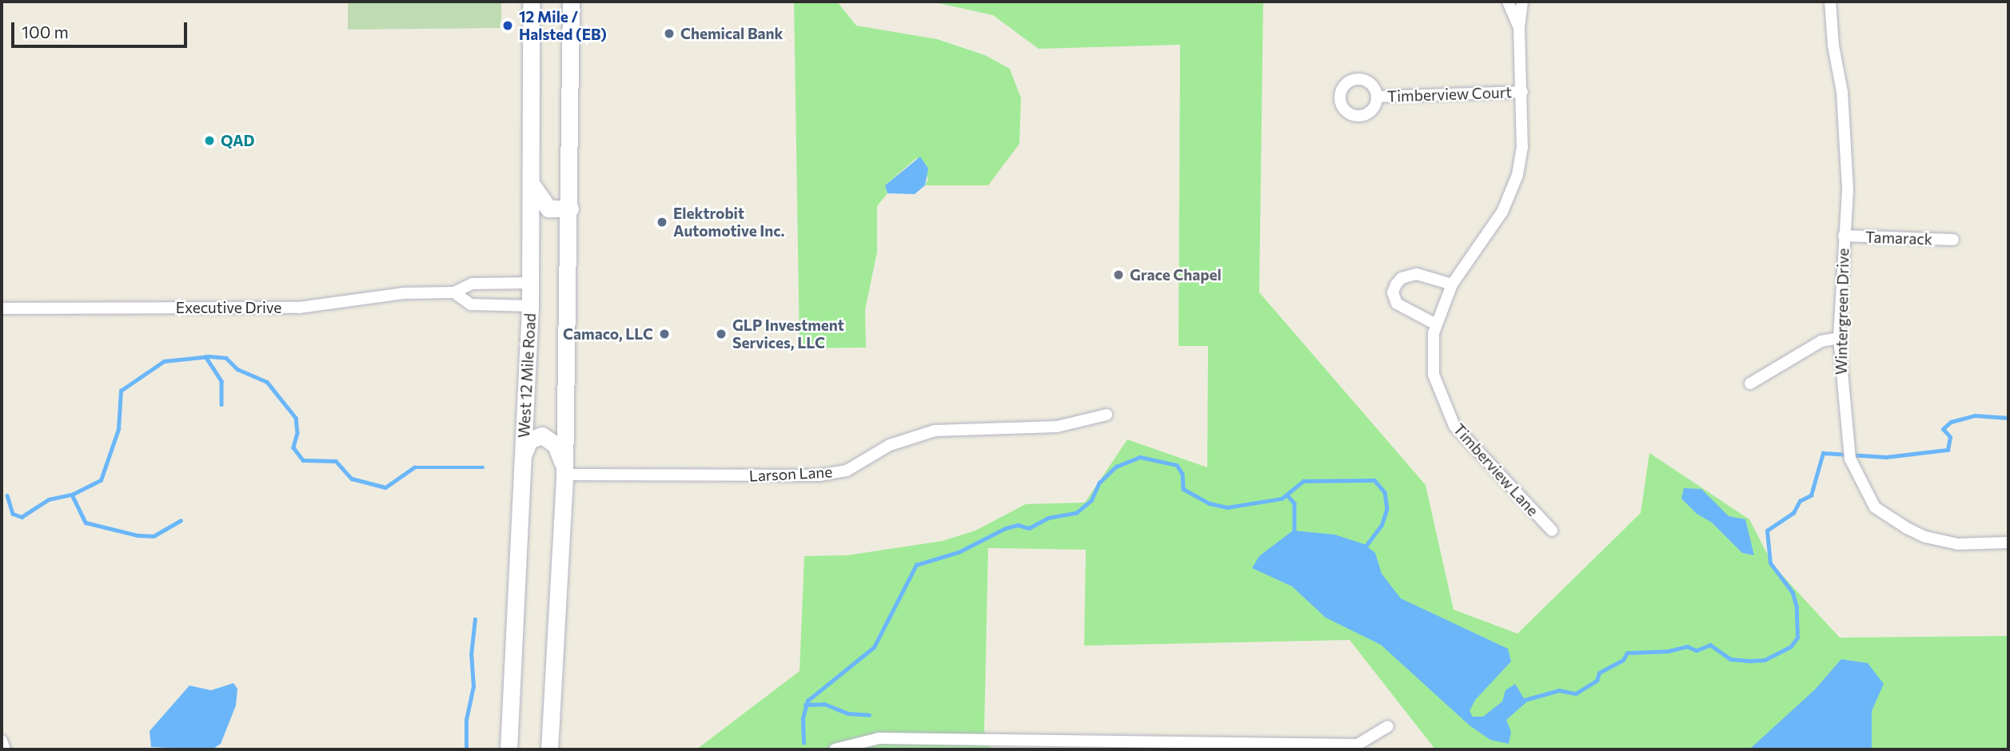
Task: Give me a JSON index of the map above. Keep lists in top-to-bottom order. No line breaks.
{"streets":{"main road":["West 12 Mile Road"],"street":["Timberview Court","Tamarack","Executive Drive","Wintergreen Drive","Timberview Lane","Larson Lane"]},"crossings":[["Timberview Court","Timberview Lane"],["Tamarack","Wintergreen Drive"],["Executive Drive","West 12 Mile Road"]],"places":["12 Mile / Halsted (EB)","Chemical Bank","QAD","Elektrobit Automotive Inc.","Grace Chapel","Camaco, LLC","GLP Investment Services, LLC"],"scale_bar":"100 m"}
